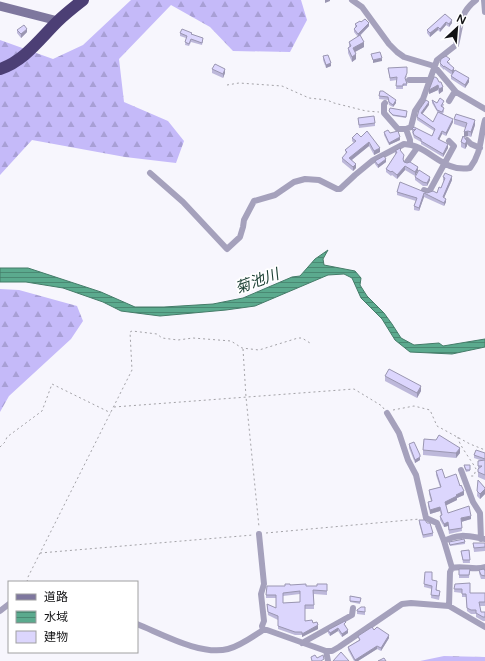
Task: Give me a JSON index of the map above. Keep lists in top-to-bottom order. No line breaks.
{"water":["菊池川"],"legend":["道路","水域","建物"],"north":"top right"}
